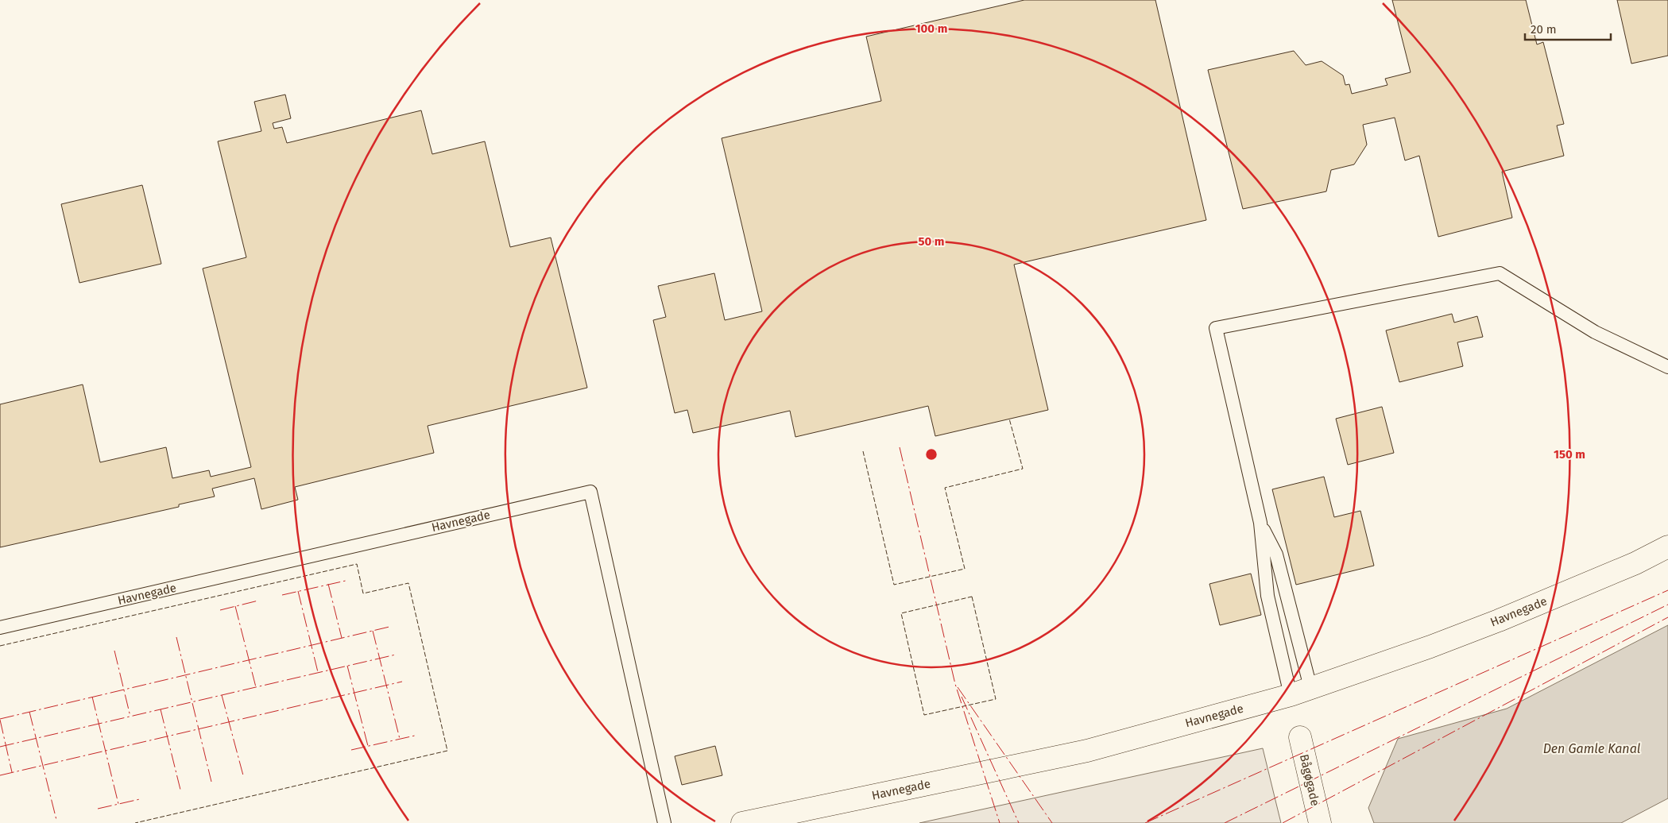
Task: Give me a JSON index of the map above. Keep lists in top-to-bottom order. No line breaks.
{"streets":{"street":["Havnegade","Bågøgade"]},"water":["Den Gamle Kanal"],"scale_bar":"20 m","rings":["100 m","50 m","150 m"]}
